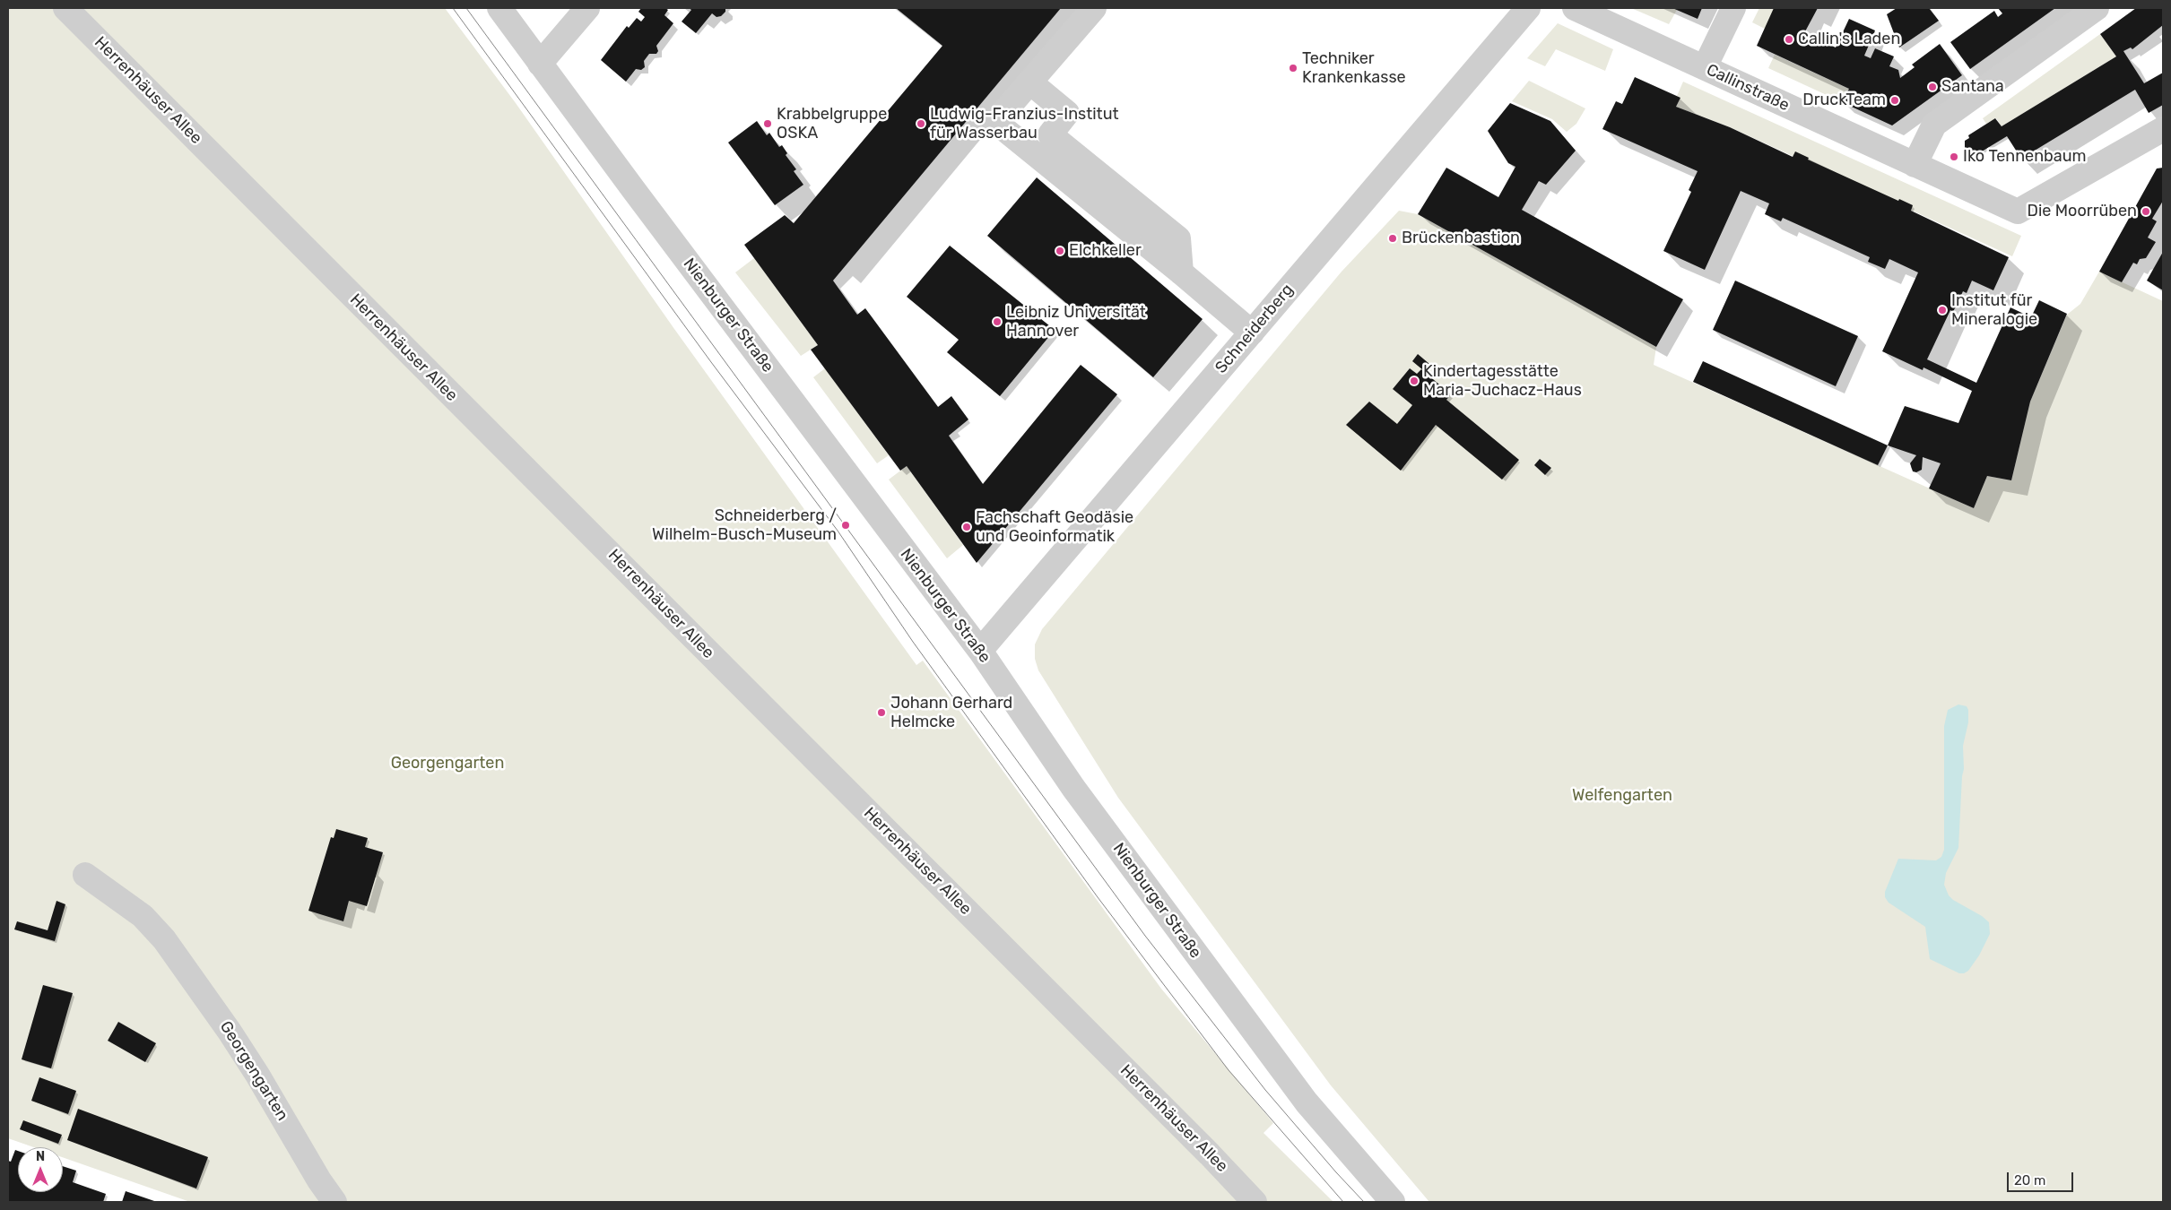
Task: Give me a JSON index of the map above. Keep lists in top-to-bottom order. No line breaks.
{"streets":{"street":["Callinstraße","Herrenhäuser Allee","Nienburger Straße","Schneiderberg","Georgengarten"]},"crossings":[["Nienburger Straße","Schneiderberg"]],"parks":["Georgengarten","Welfengarten"],"places":["Callin's Laden","Techniker Krankenkasse","Santana","DruckTeam","Krabbelgruppe OSKA","Ludwig-Franzius-Institut für Wasserbau","Iko Tennenbaum","Die Moorrüben","Brückenbastion","Elchkeller","Institut für Mineralogie","Leibniz Universität Hannover","Kindertagesstätte Maria-Juchacz-Haus","Schneiderberg / Wilhelm-Busch-Museum","Fachschaft Geodäsie und Geoinformatik","Johann Gerhard Helmcke"],"scale_bar":"20 m","north":"top"}
